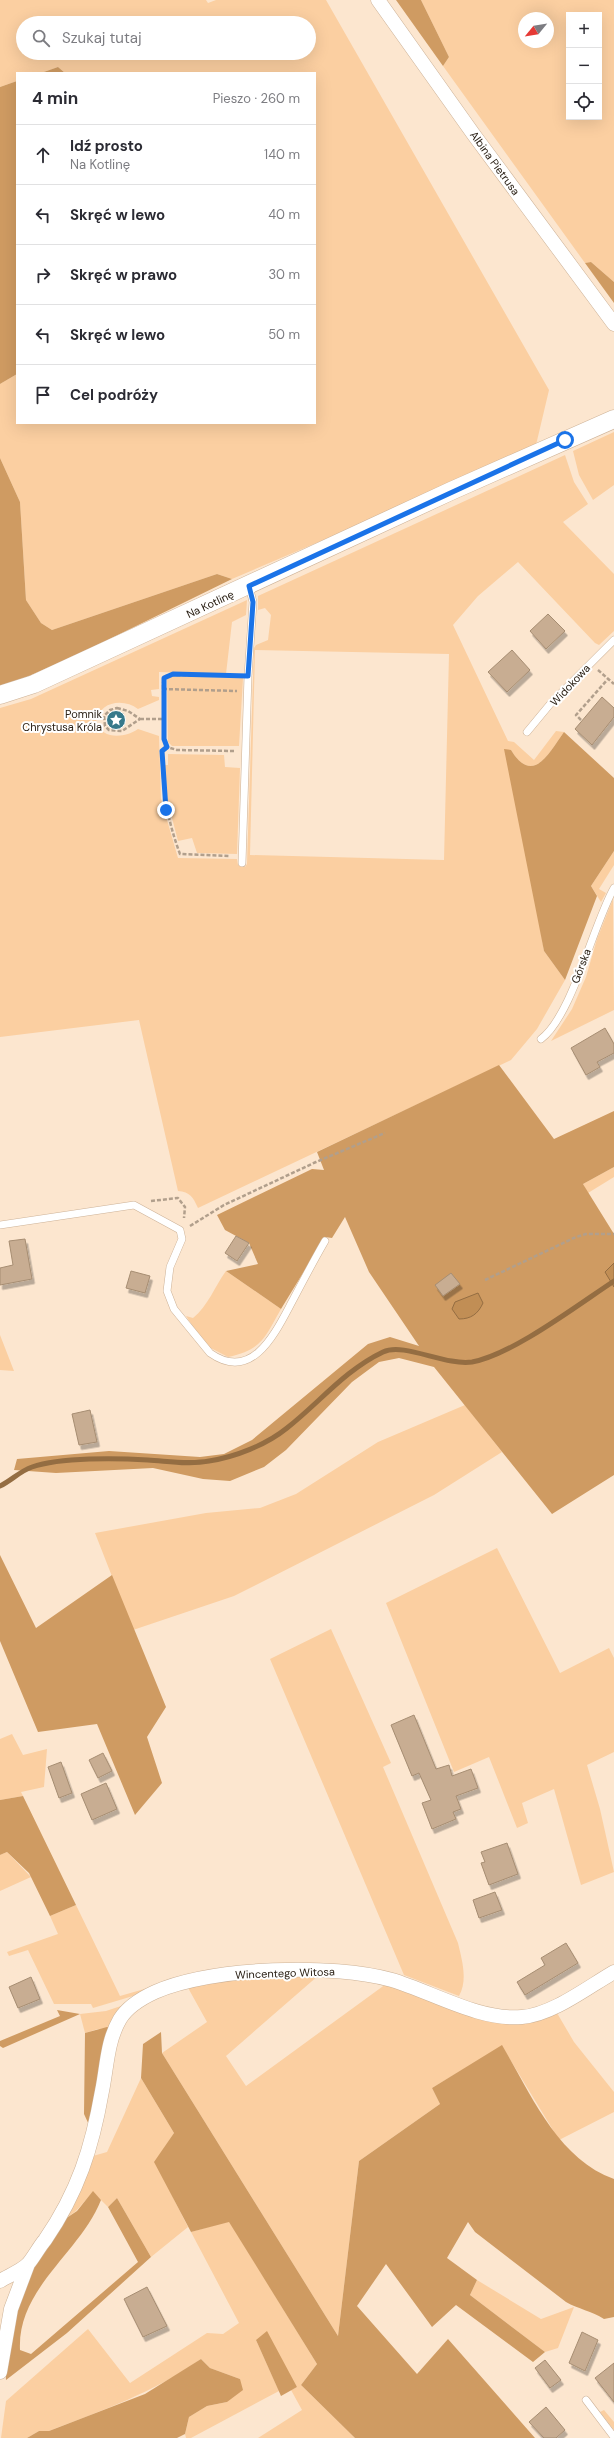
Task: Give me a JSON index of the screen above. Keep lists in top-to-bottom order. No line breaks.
{"streets":{"street":["Albina Pietrusa","Na Kotlinę","Wincentego Witosa"],"lane":["Widokowa","Górska"]},"places":{"place":["Pomnik Chrystusa Króla"]},"north":"bottom left","page":{"map_buttons":["+","−"],"search":"Szukaj tutaj","heading":["4 min","Pieszo · 260 m"],"list":[["Idź prosto","Na Kotlinę","140 m"],["Skręć w lewo","40 m"],["Skręć w prawo","30 m"],["Skręć w lewo","50 m"],"Cel podróży"]}}
